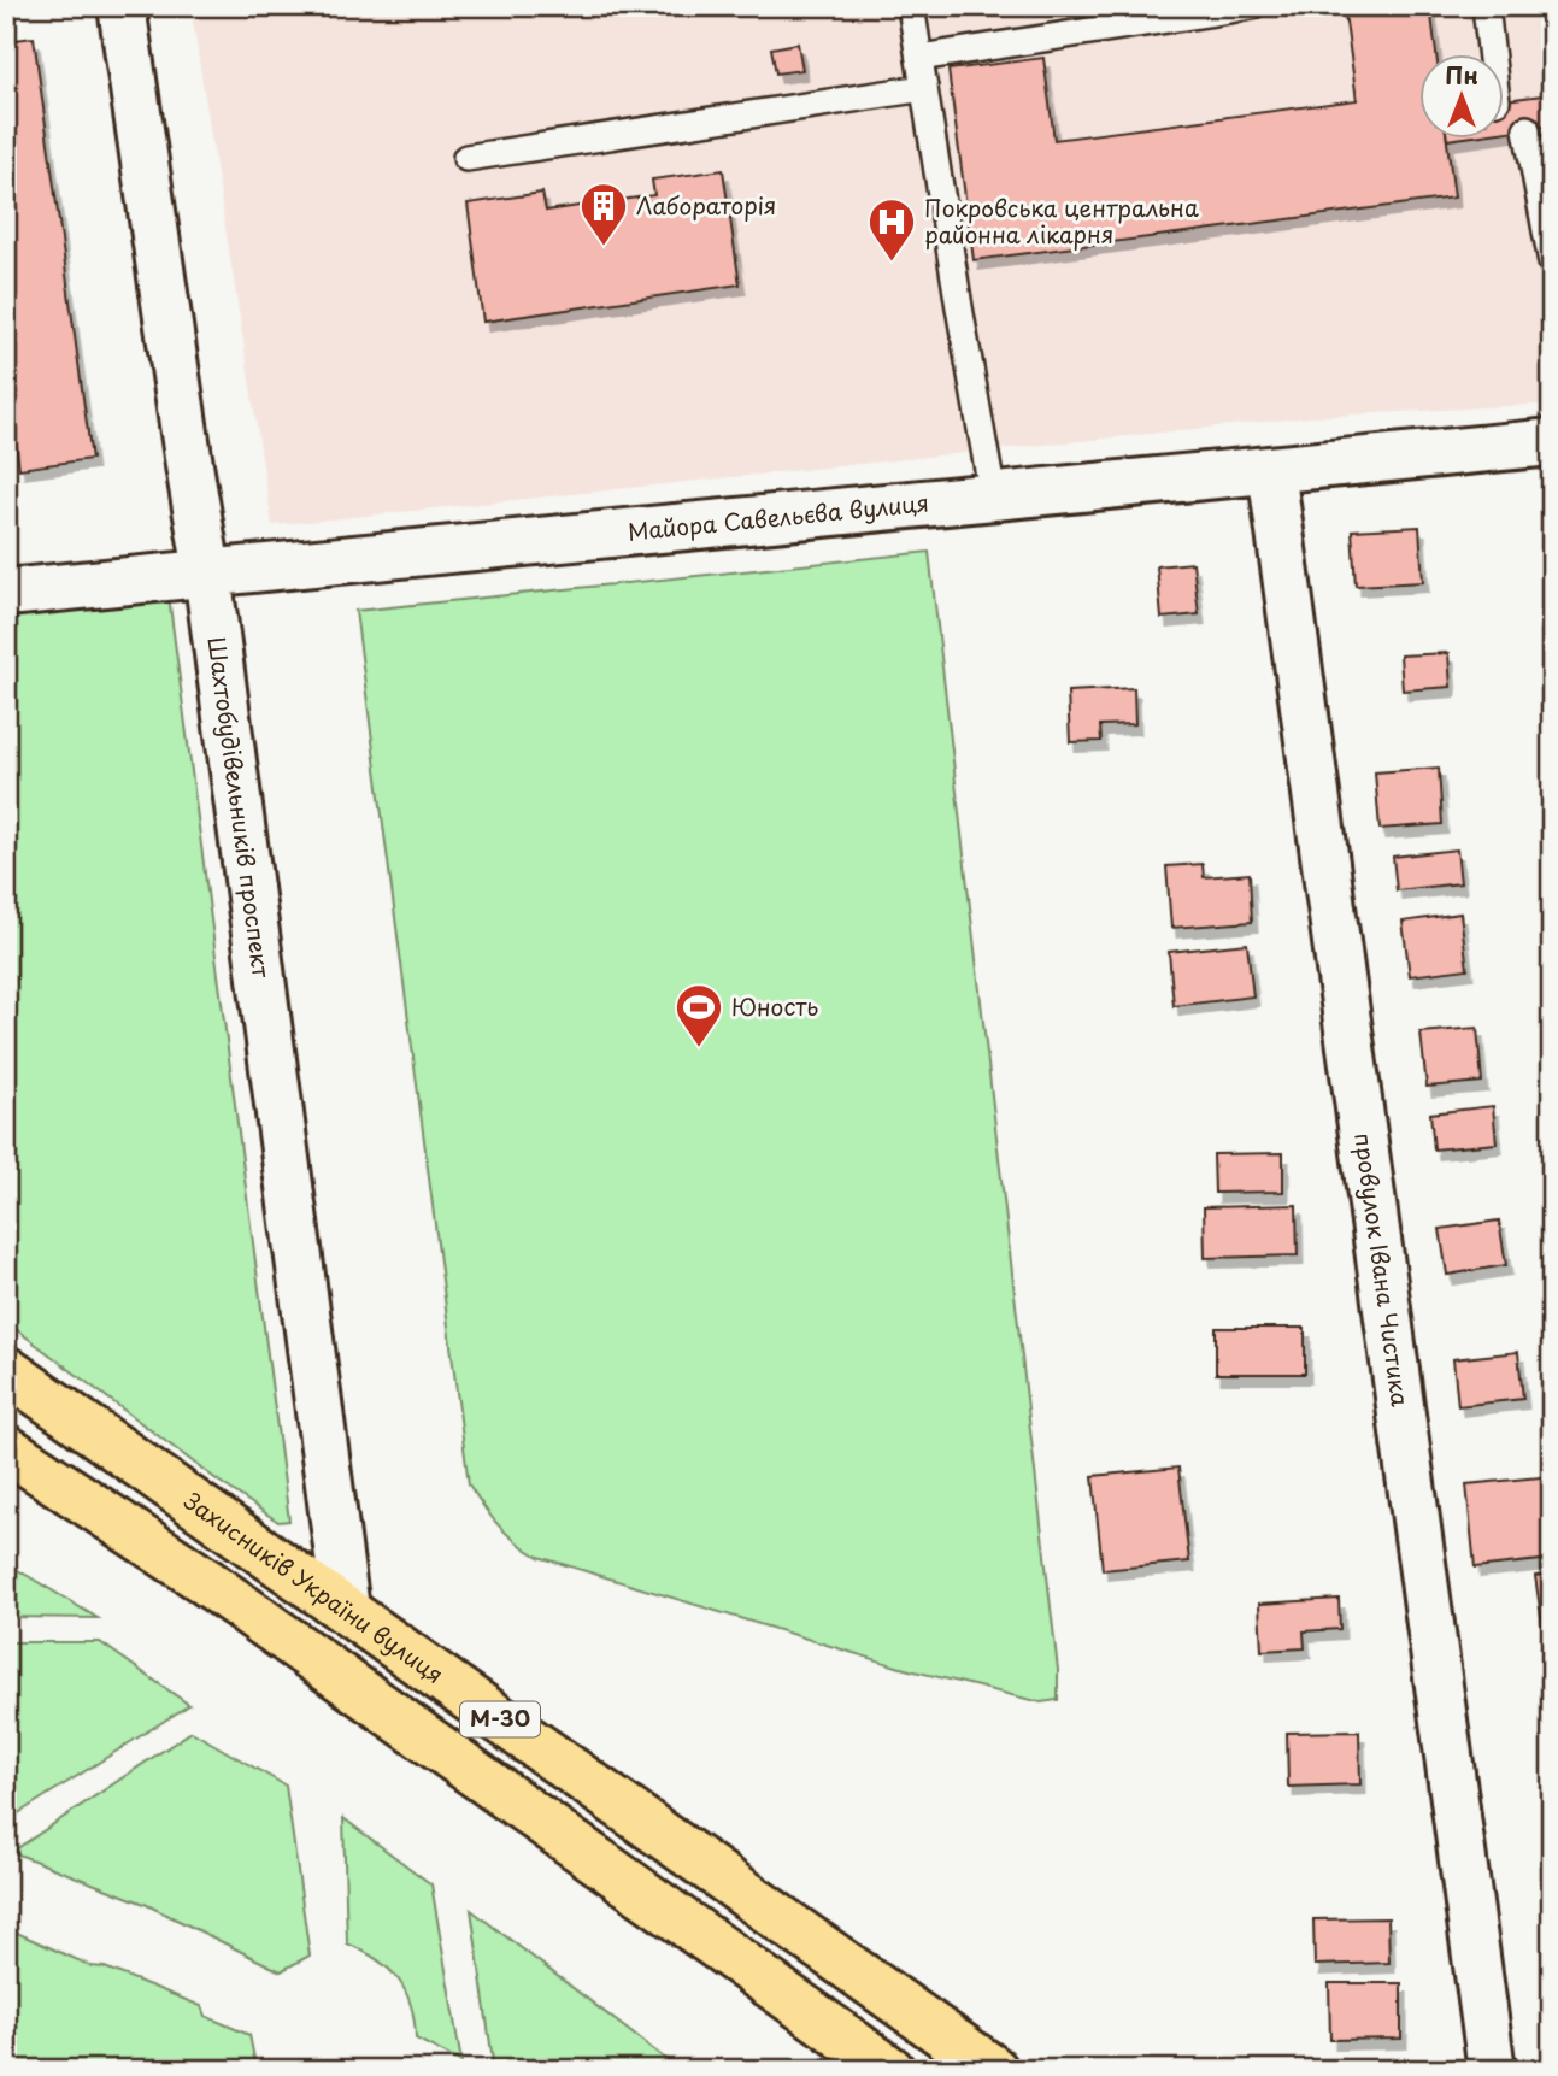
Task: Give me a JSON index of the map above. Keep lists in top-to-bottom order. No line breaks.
{"streets":{"highway":["Захисників України вулиця","М-30"],"street":["Майора Савельєва вулиця","Шахтобудівельників проспект","провулок Івана Чистика"]},"crossings":[["Майора Савельєва вулиця","Шахтобудівельників проспект"],["Майора Савельєва вулиця","провулок Івана Чистика"],["Шахтобудівельників проспект","Захисників України вулиця"]],"places":{"building":["Лабораторія"],"hospital":["Покровська центральна районна лікарня"],"sports":["Юность"]},"north":"top"}
